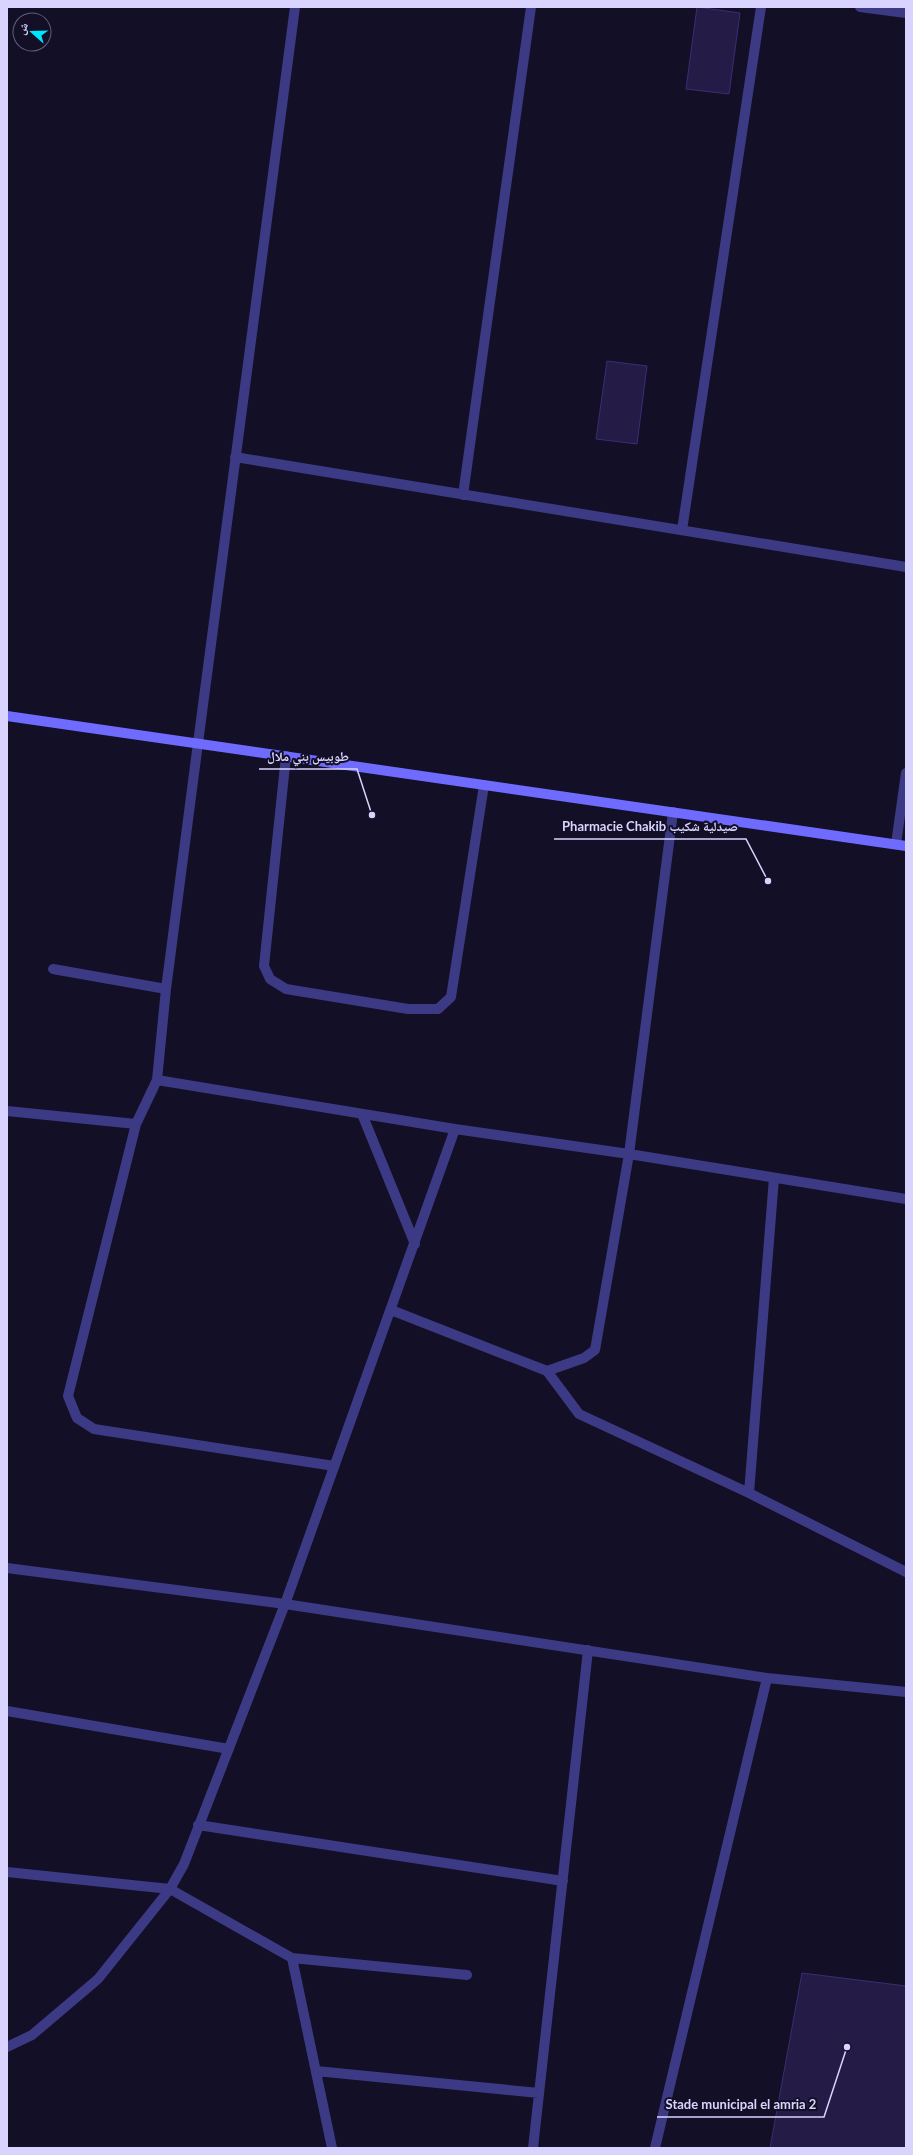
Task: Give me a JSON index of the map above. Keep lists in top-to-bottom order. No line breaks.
{"places":["طوبيس بني ملال","Pharmacie Chakib صيدلية شكيب","Stade municipal el amria 2"],"north":"left"}
